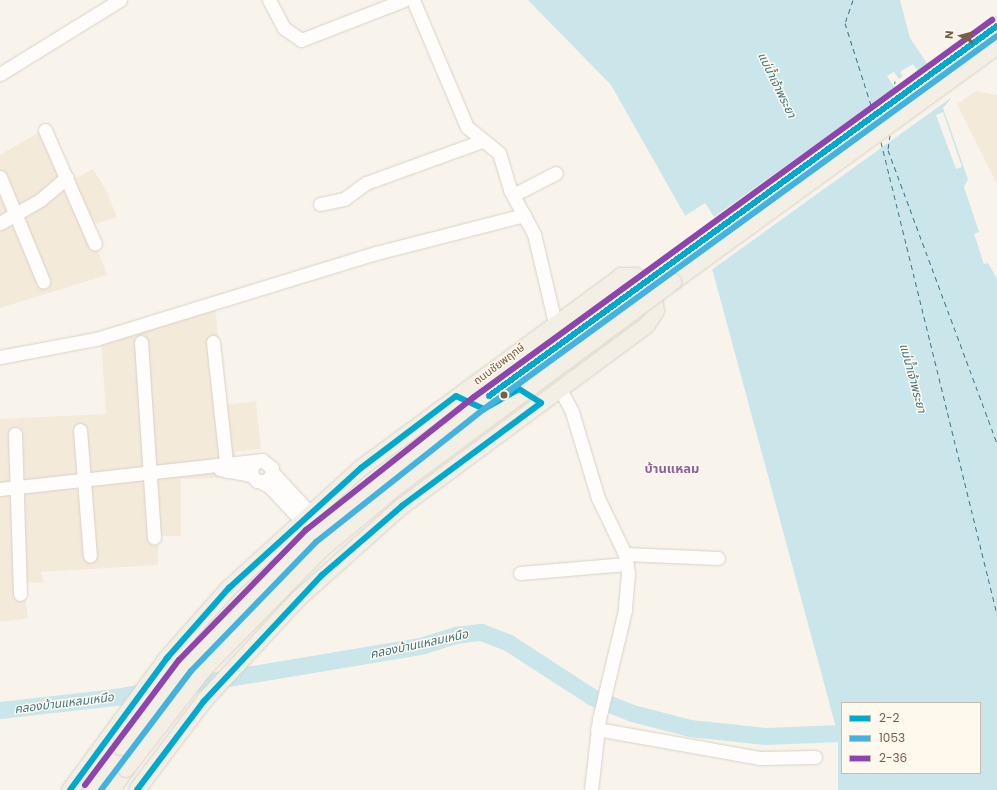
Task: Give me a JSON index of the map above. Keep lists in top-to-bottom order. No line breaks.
{"streets":{"main road":["ถนนชัยพฤกษ์"]},"districts":["บ้านแหลม"],"water":["แม่น้ำเจ้าพระยา","คลองบ้านแหลมเหนือ"],"lines":["transit line 2-36","transit line 2-2","transit line 1053"],"legend":["2-2","1053","2-36"],"north":"left"}
